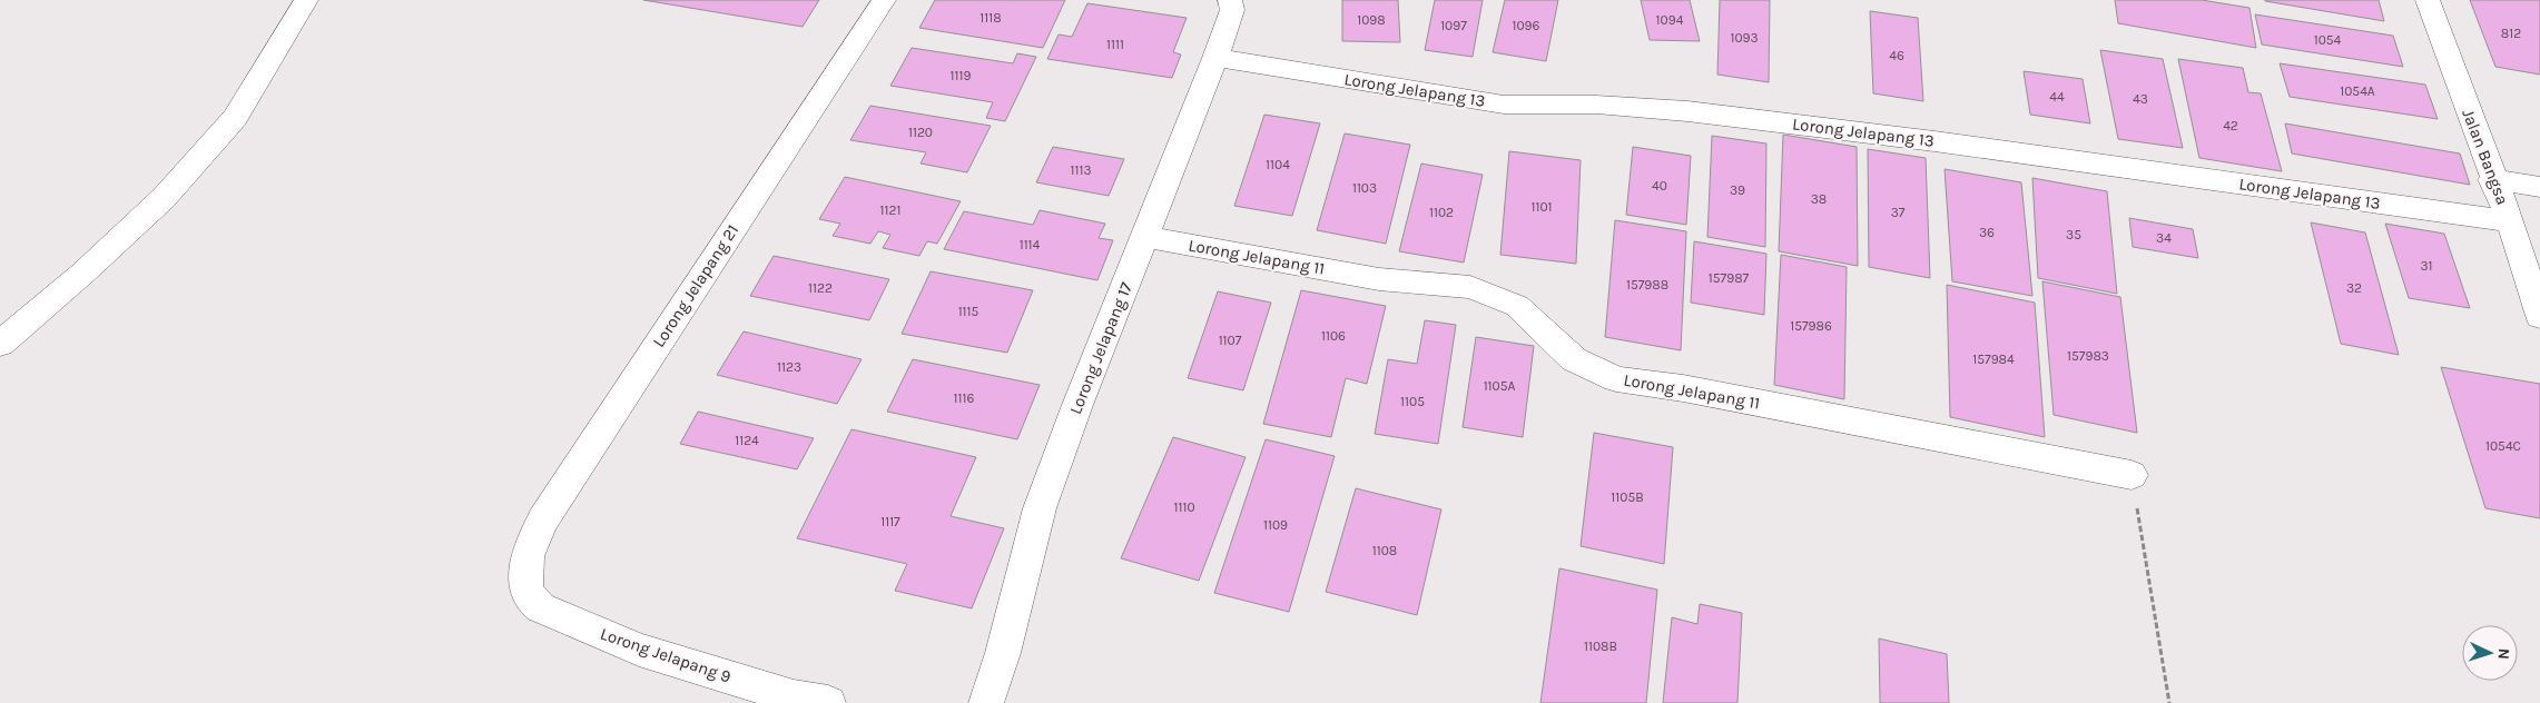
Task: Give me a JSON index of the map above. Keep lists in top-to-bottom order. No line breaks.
{"streets":{"street":["Lorong Jelapang 13","Jalan Bangsa","Lorong Jelapang 11","Lorong Jelapang 21","Lorong Jelapang 17","Lorong Jelapang 9"]},"crossings":[["Lorong Jelapang 13","Jalan Bangsa"],["Lorong Jelapang 13","Lorong Jelapang 17"],["Lorong Jelapang 11","Lorong Jelapang 17"],["Lorong Jelapang 21","Lorong Jelapang 9"]],"house_numbers":["1118","1098","1094","1097","1096","812","1093","1054","1111","46","1119","1054A","44","43","42","1120","1104","1113","40","1103","39","38","1101","1121","1102","37","36","35","34","1114","31","157987","157988","1122","32","1115","157986","1106","1107","157983","157984","1123","1105A","1116","1105","1124","1054C","1105B","1110","1117","1109","1108","1108B"],"north":"right"}
